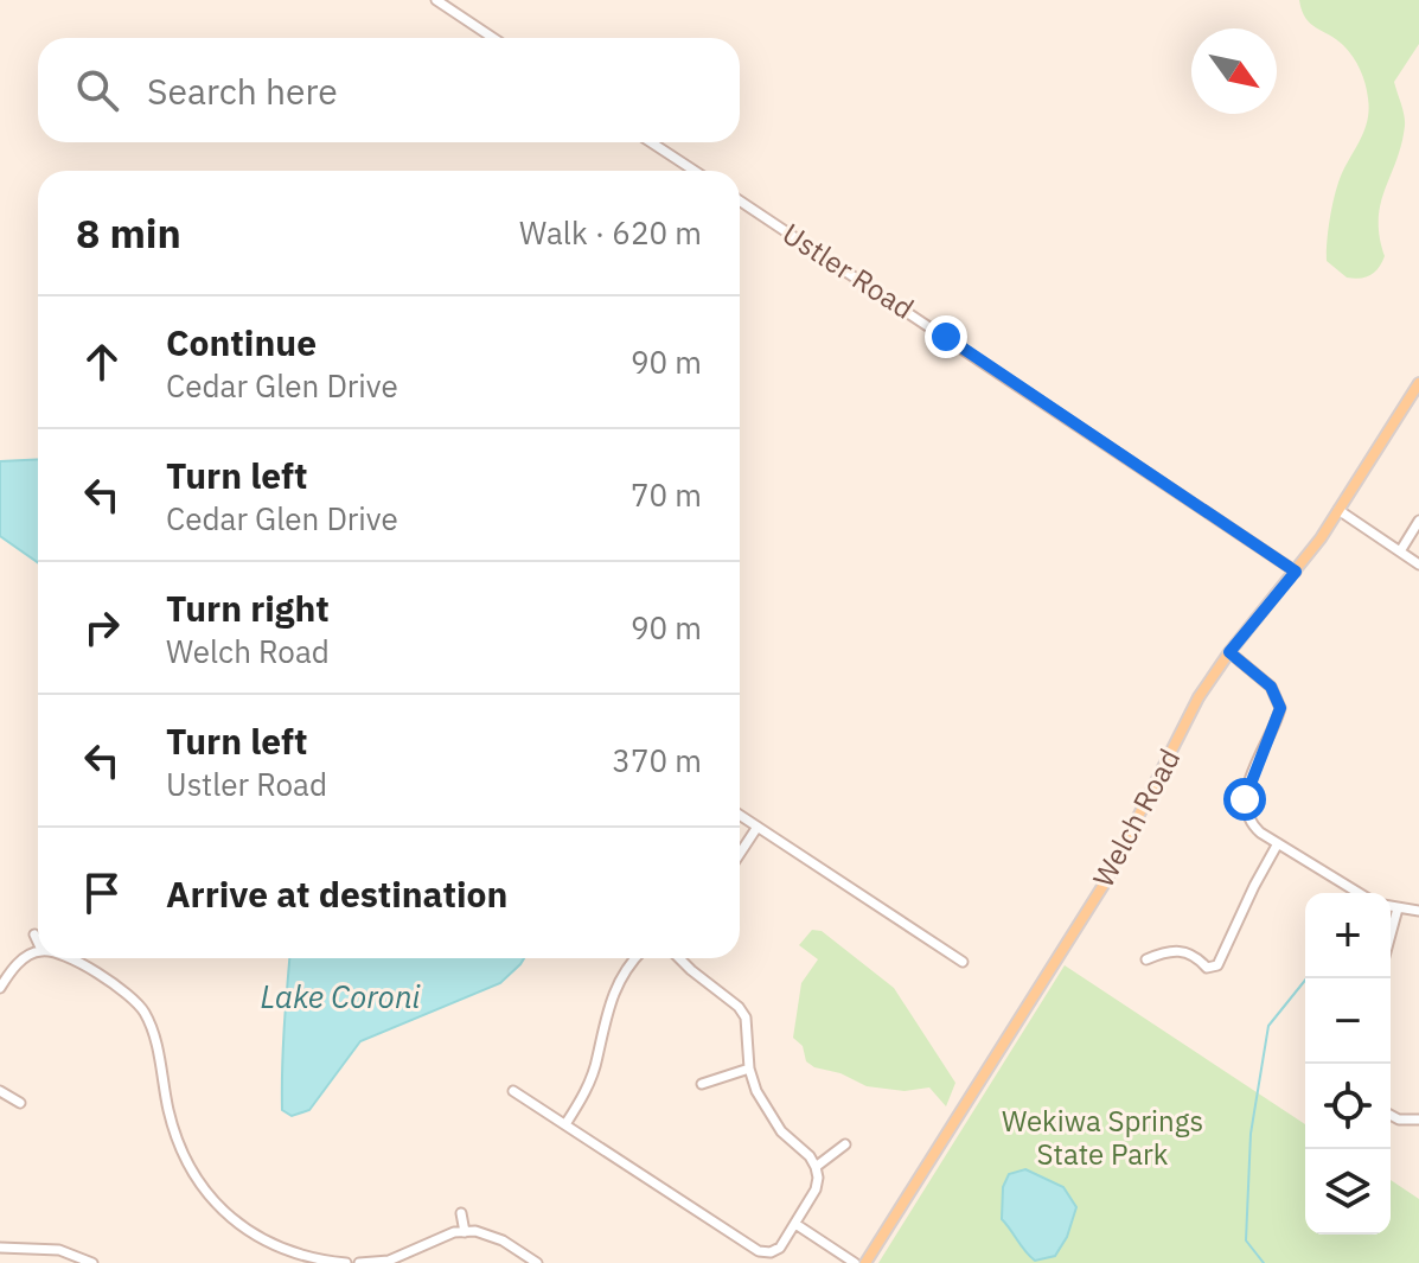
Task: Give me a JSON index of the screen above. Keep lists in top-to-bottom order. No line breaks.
{"streets":{"main road":["Welch Road"],"street":["Ustler Road"]},"crossings":[["Ustler Road","Welch Road"]],"water":["Lake Coroni"],"parks":["Wekiwa Springs State Park"],"north":"bottom right","page":{"search":"Search here","heading":["8 min","Walk · 620 m"],"list":[["Continue","Cedar Glen Drive","90 m"],["Turn left","Cedar Glen Drive","70 m"],["Turn right","Welch Road","90 m"],["Turn left","Ustler Road","370 m"],"Arrive at destination"],"map_buttons":["+","−"]}}
